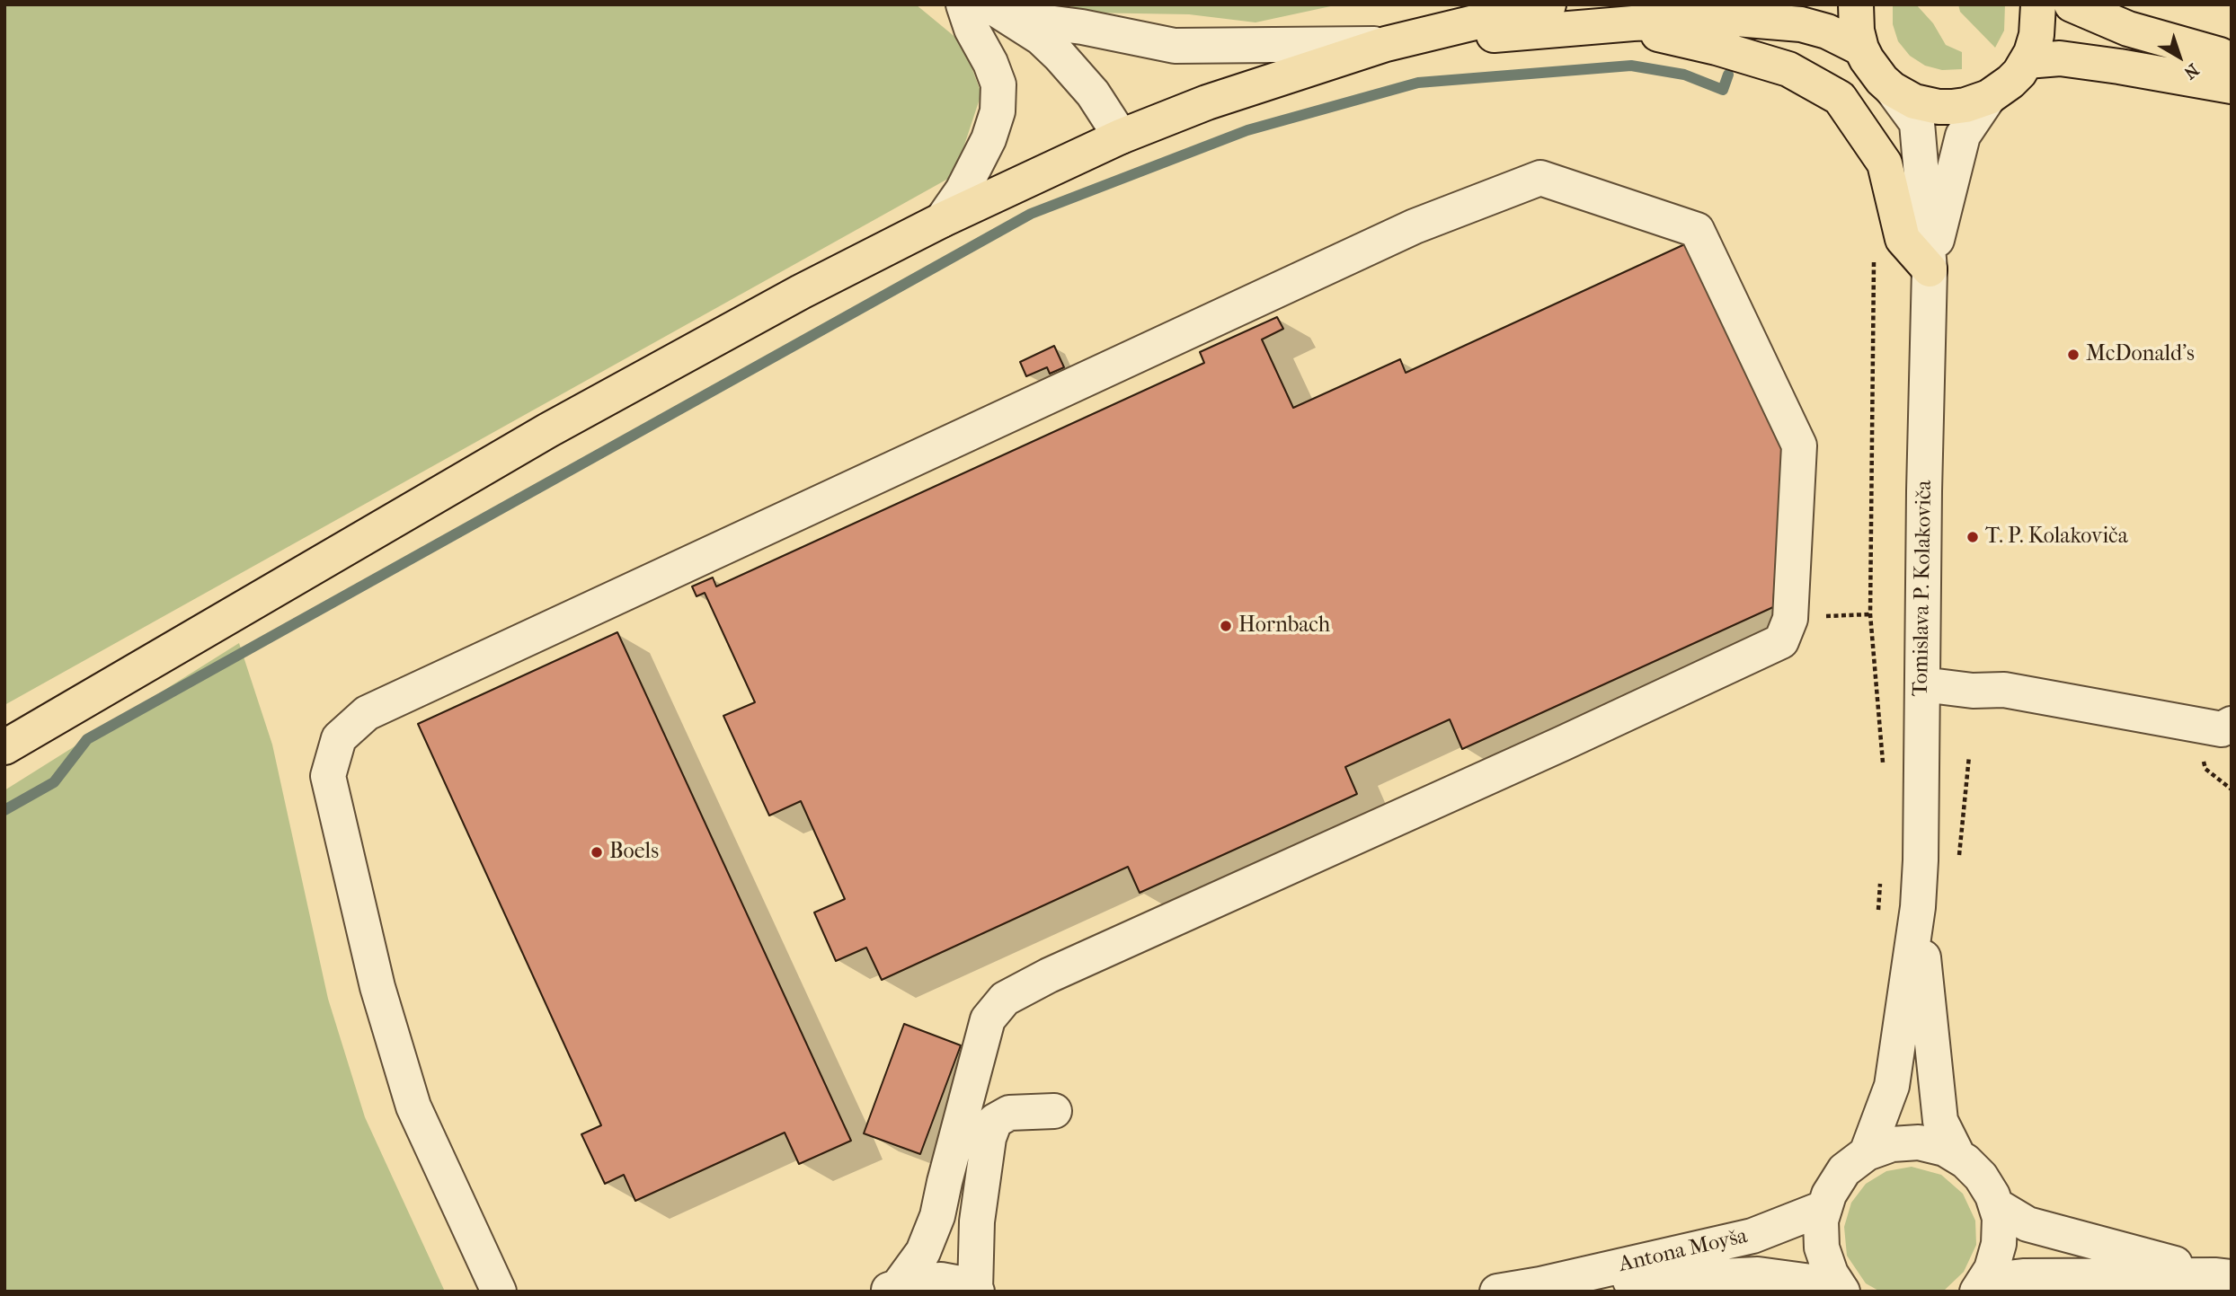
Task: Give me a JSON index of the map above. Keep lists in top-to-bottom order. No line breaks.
{"streets":{"street":["Tomislava P. Kolakoviča","Antona Moyša"]},"places":["McDonald's","T. P. Kolakoviča","Hornbach","Boels"],"north":"bottom right"}
